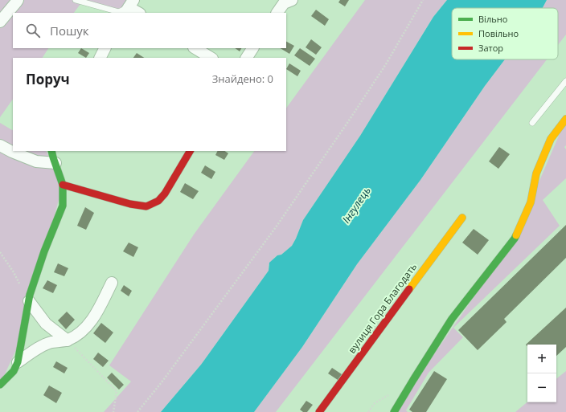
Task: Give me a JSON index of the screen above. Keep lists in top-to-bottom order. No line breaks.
{"streets":{"street":["вулиця Гора Благодать"]},"water":["Інгулець"],"legend":["Вільно","Повільно","Затор"],"page":{"search":"Пошук","heading":["Поруч","Знайдено: 0"],"map_buttons":["+","−"]}}
